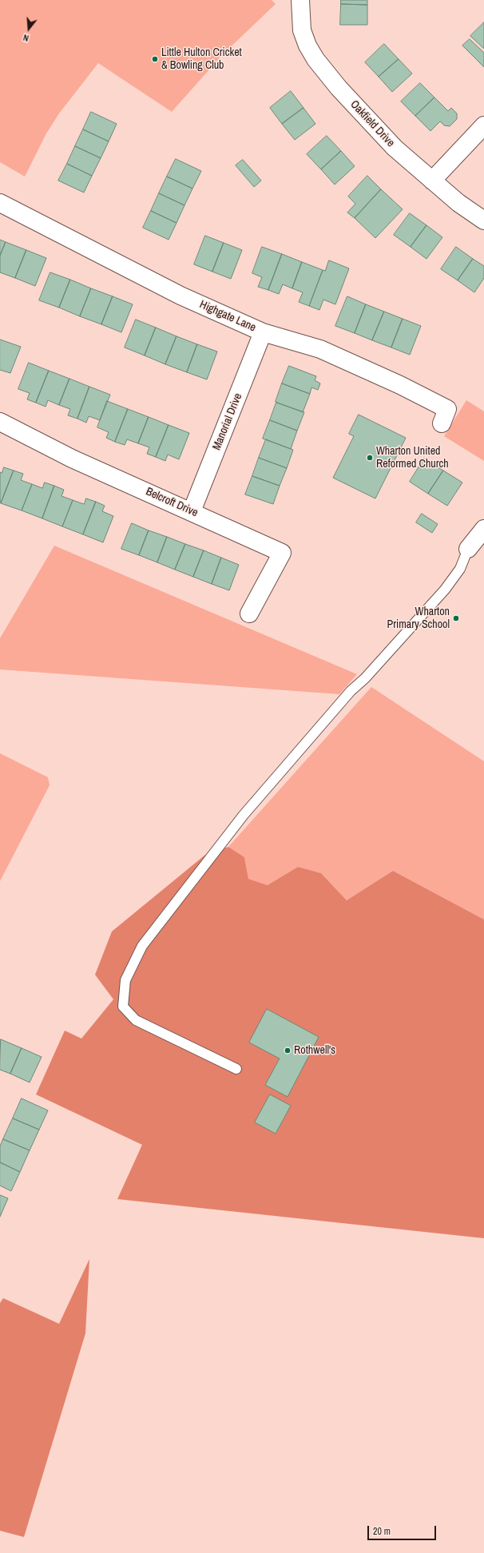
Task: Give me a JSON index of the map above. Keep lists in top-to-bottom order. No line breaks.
{"streets":{"street":["Oakfield Drive","Highgate Lane","Manorial Drive","Belcroft Drive"]},"crossings":[["Highgate Lane","Manorial Drive"],["Manorial Drive","Belcroft Drive"]],"places":["Little Hulton Cricket & Bowling Club","Wharton United Reformed Church","Wharton Primary School","Rothwell's"],"scale_bar":"20 m","north":"bottom"}
